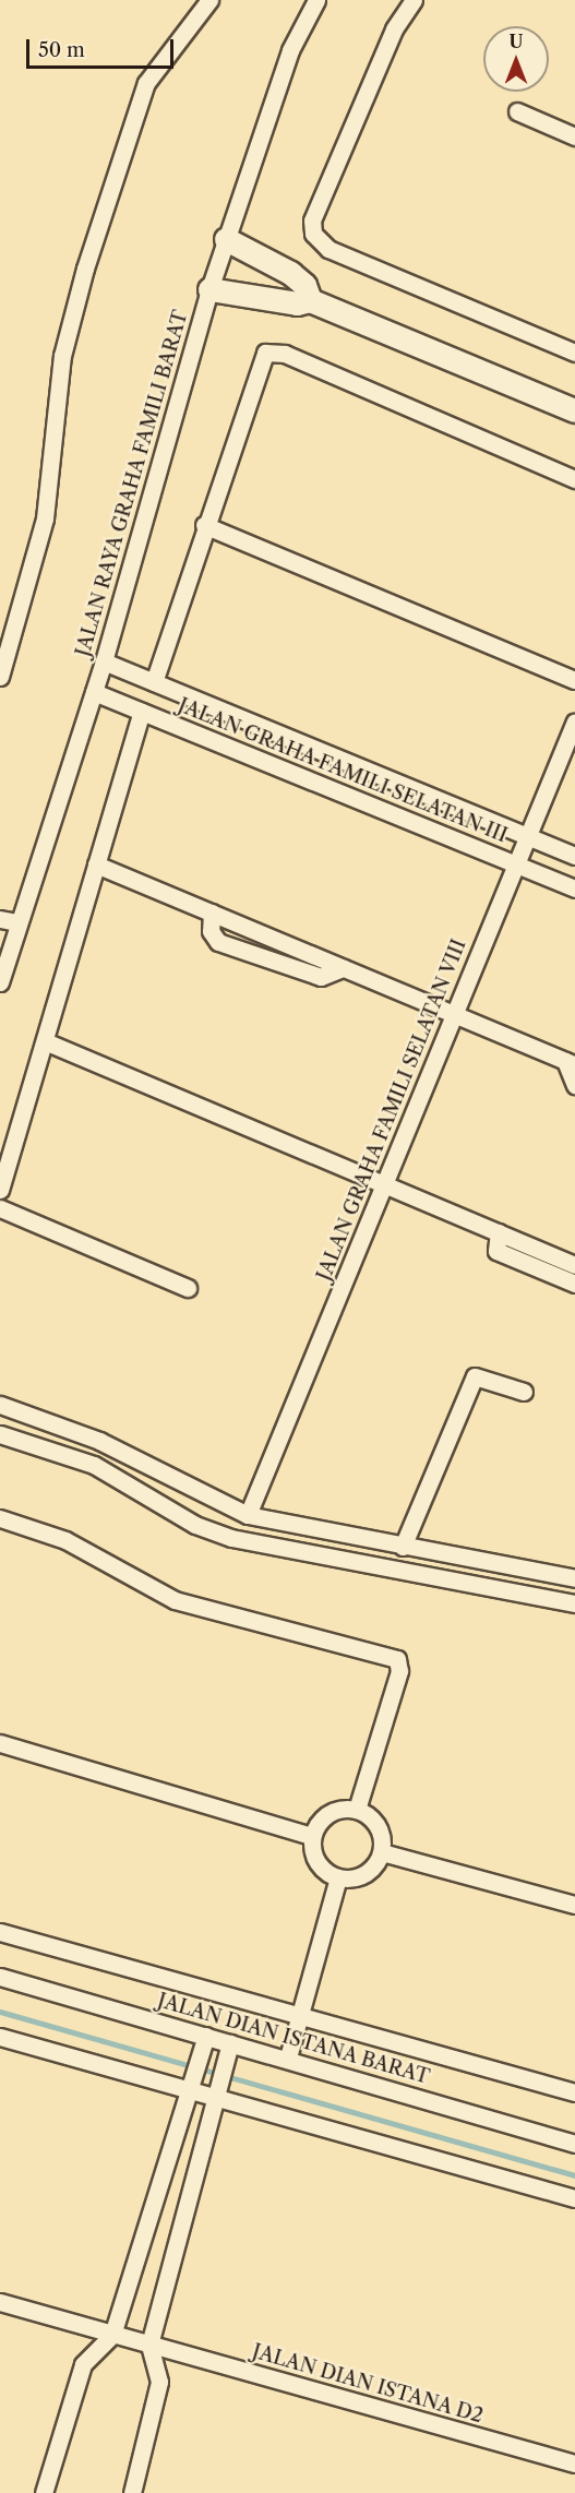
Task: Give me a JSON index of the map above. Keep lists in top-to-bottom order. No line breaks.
{"streets":{"street":["JALAN RAYA GRAHA FAMILI BARAT","JALAN GRAHA FAMILI SELATAN III","JALAN GRAHA FAMILI SELATAN VIII","JALAN DIAN ISTANA BARAT","JALAN DIAN ISTANA D2"]},"crossings":[["JALAN RAYA GRAHA FAMILI BARAT","JALAN GRAHA FAMILI SELATAN III"],["JALAN GRAHA FAMILI SELATAN III","JALAN GRAHA FAMILI SELATAN VIII"]],"scale_bar":"50 m","north":"top"}
